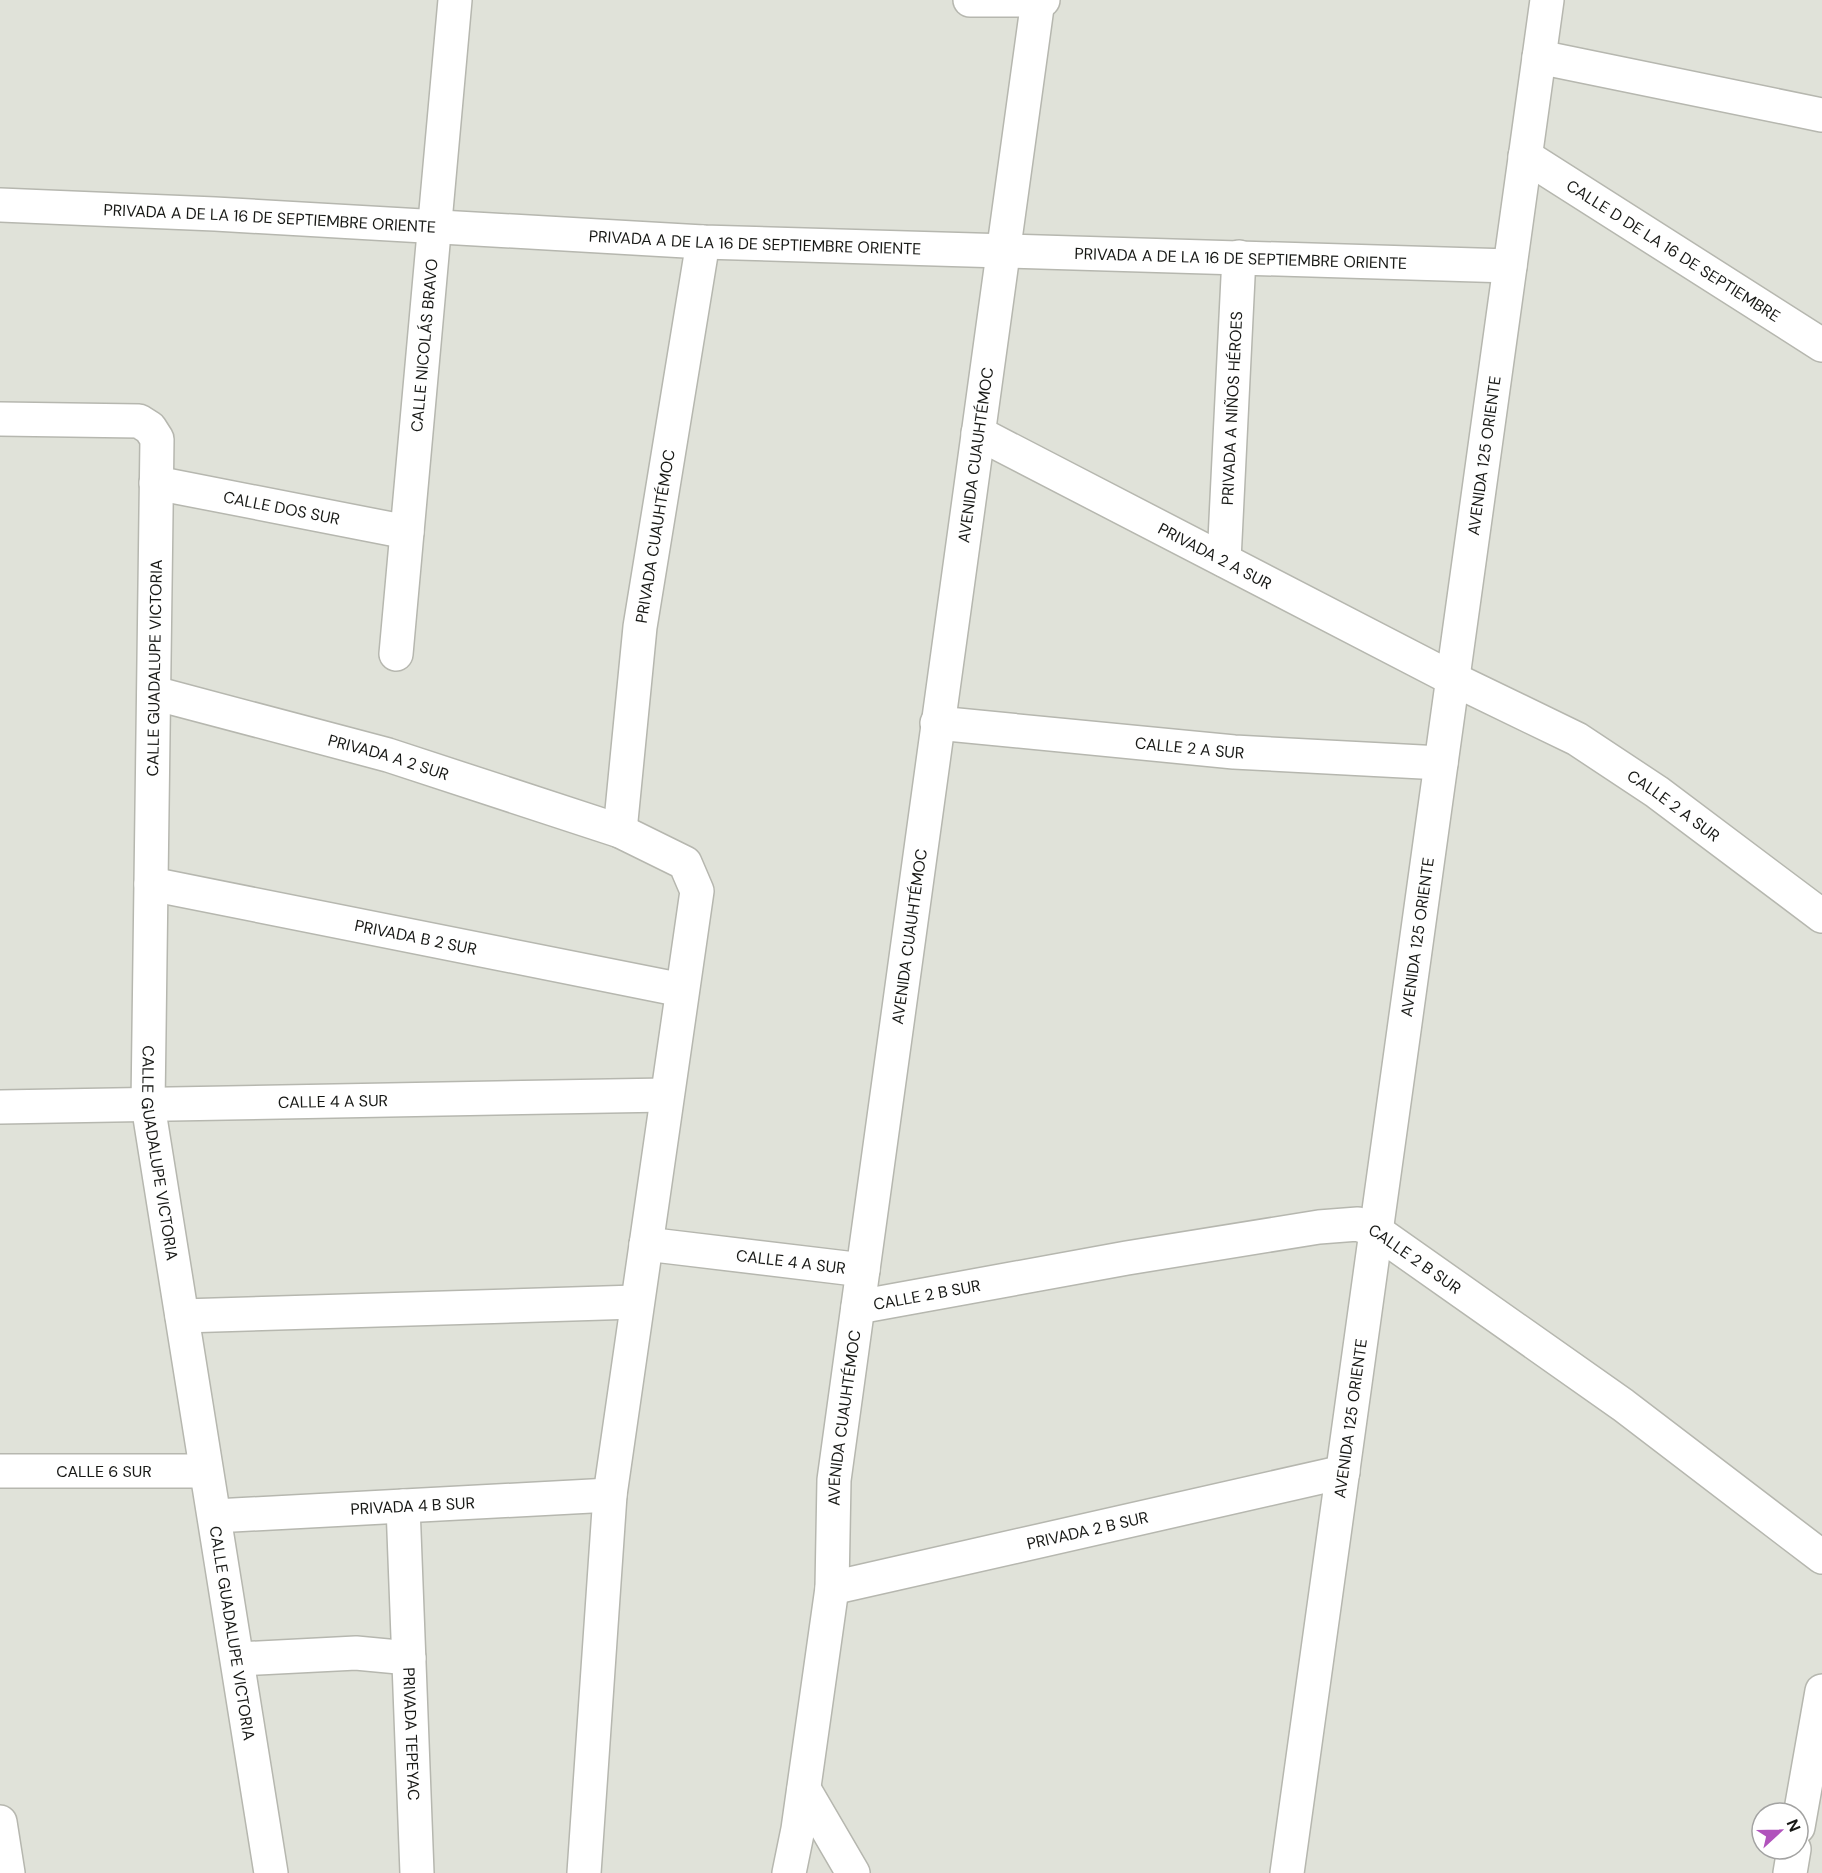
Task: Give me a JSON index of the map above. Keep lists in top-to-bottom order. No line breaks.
{"streets":{"street":["PRIVADA A DE LA 16 DE SEPTIEMBRE ORIENTE","CALLE D DE LA 16 DE SEPTIEMBRE","CALLE NICOLÁS BRAVO","PRIVADA A NIÑOS HÉROES","AVENIDA CUAUHTÉMOC","AVENIDA 125 ORIENTE","CALLE DOS SUR","PRIVADA CUAUHTÉMOC","PRIVADA 2 A SUR","CALLE GUADALUPE VICTORIA","CALLE 2 A SUR","PRIVADA A 2 SUR","PRIVADA B 2 SUR","CALLE 4 A SUR","CALLE 2 B SUR","CALLE 6 SUR","PRIVADA 4 B SUR","PRIVADA 2 B SUR","PRIVADA TEPEYAC"]},"crossings":[["PRIVADA A DE LA 16 DE SEPTIEMBRE ORIENTE","CALLE NICOLÁS BRAVO"],["PRIVADA A DE LA 16 DE SEPTIEMBRE ORIENTE","PRIVADA A NIÑOS HÉROES"],["PRIVADA A DE LA 16 DE SEPTIEMBRE ORIENTE","AVENIDA CUAUHTÉMOC"],["PRIVADA A DE LA 16 DE SEPTIEMBRE ORIENTE","AVENIDA 125 ORIENTE"],["PRIVADA A DE LA 16 DE SEPTIEMBRE ORIENTE","PRIVADA CUAUHTÉMOC"],["CALLE D DE LA 16 DE SEPTIEMBRE","AVENIDA 125 ORIENTE"],["CALLE NICOLÁS BRAVO","CALLE DOS SUR"],["PRIVADA A NIÑOS HÉROES","PRIVADA 2 A SUR"],["AVENIDA CUAUHTÉMOC","PRIVADA 2 A SUR"],["AVENIDA CUAUHTÉMOC","CALLE 2 A SUR"],["AVENIDA CUAUHTÉMOC","CALLE 4 A SUR"],["AVENIDA CUAUHTÉMOC","CALLE 2 B SUR"],["AVENIDA CUAUHTÉMOC","PRIVADA 2 B SUR"],["AVENIDA 125 ORIENTE","PRIVADA 2 A SUR"],["AVENIDA 125 ORIENTE","CALLE 2 A SUR"],["AVENIDA 125 ORIENTE","CALLE 2 B SUR"],["AVENIDA 125 ORIENTE","PRIVADA 2 B SUR"],["CALLE DOS SUR","CALLE GUADALUPE VICTORIA"],["PRIVADA CUAUHTÉMOC","PRIVADA A 2 SUR"],["PRIVADA 2 A SUR","CALLE 2 A SUR"],["CALLE GUADALUPE VICTORIA","PRIVADA A 2 SUR"],["CALLE GUADALUPE VICTORIA","PRIVADA B 2 SUR"],["CALLE GUADALUPE VICTORIA","CALLE 4 A SUR"],["CALLE GUADALUPE VICTORIA","CALLE 6 SUR"],["CALLE GUADALUPE VICTORIA","PRIVADA 4 B SUR"],["CALLE GUADALUPE VICTORIA","PRIVADA TEPEYAC"]],"north":"right"}
